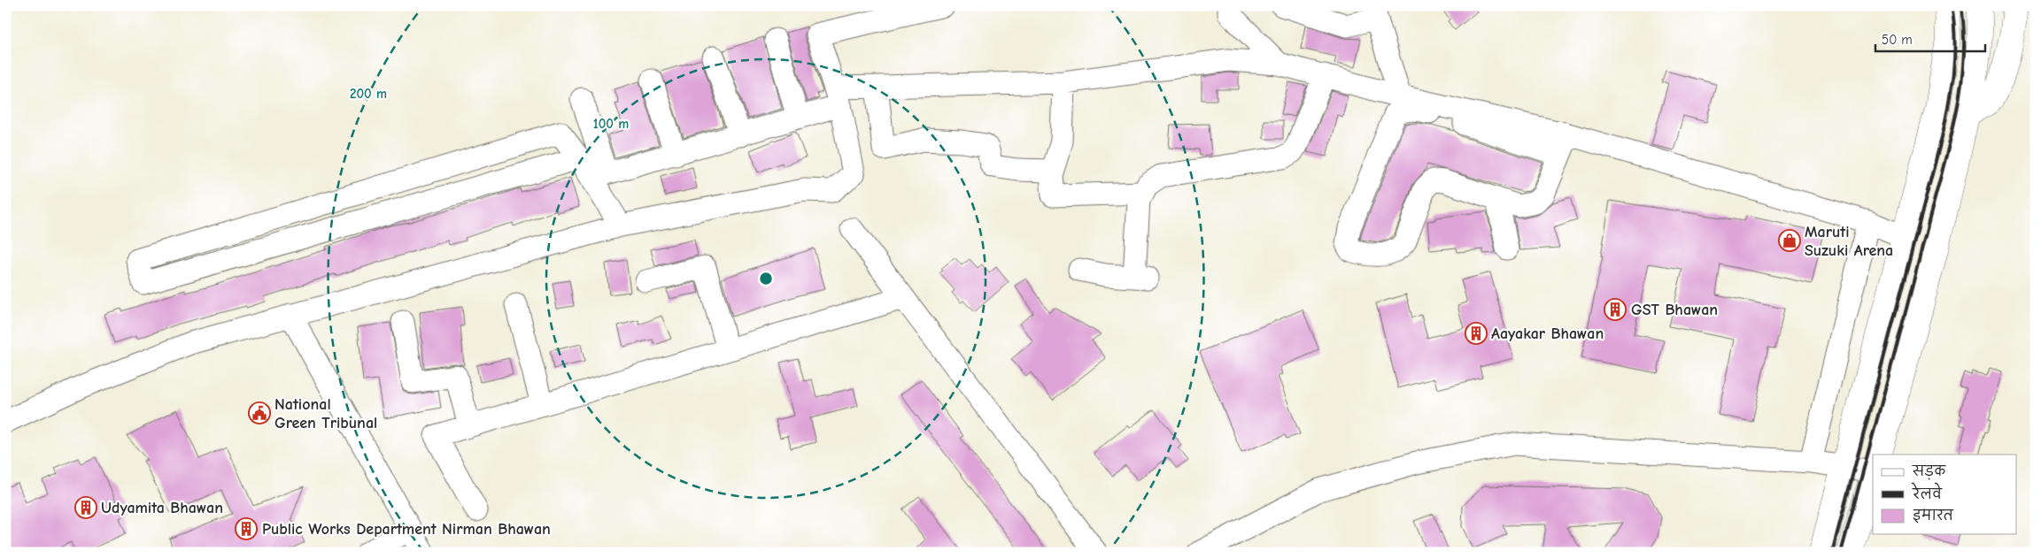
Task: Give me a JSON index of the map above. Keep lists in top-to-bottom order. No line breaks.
{"places":{"shop":["Maruti Suzuki Arena"],"building":["GST Bhawan","Aayakar Bhawan","Udyamita Bhawan","Public Works Department Nirman Bhawan"],"public building":["National Green Tribunal"]},"legend":["सड़क","रेलवे","इमारत"],"scale_bar":"50 m","rings":["200 m","100 m"]}
